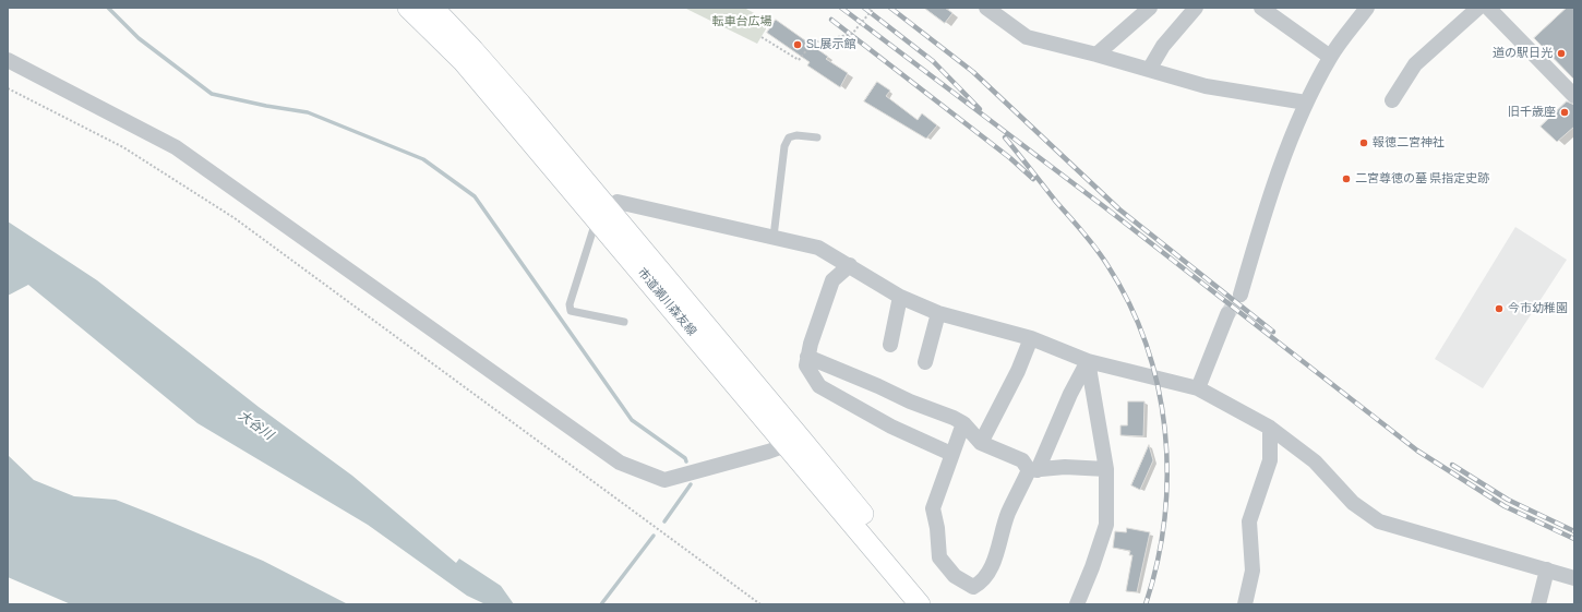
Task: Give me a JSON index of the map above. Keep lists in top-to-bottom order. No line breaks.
{"streets":{"street":["市道瀬川森友線"]},"water":["大谷川"],"parks":["転車台広場"],"places":["SL展示館","道の駅日光","旧千歳座","報徳二宮神社","二宮尊徳の墓 県指定史跡","今市幼稚園"]}
